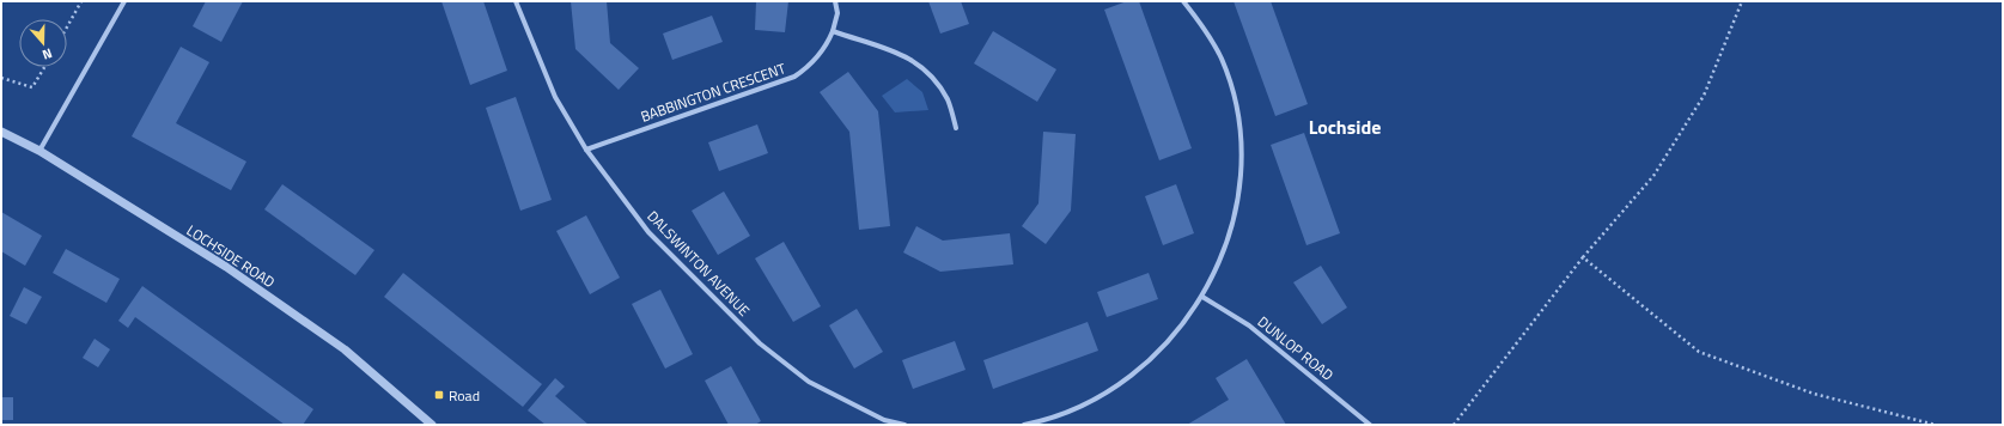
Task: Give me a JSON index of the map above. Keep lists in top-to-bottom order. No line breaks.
{"streets":{"street":["BABBINGTON CRESCENT","LOCHSIDE ROAD","DALSWINTON AVENUE","DUNLOP ROAD"]},"crossings":[["BABBINGTON CRESCENT","DALSWINTON AVENUE"]],"districts":["Lochside"],"places":{"transit":["Road"]},"north":"bottom"}
